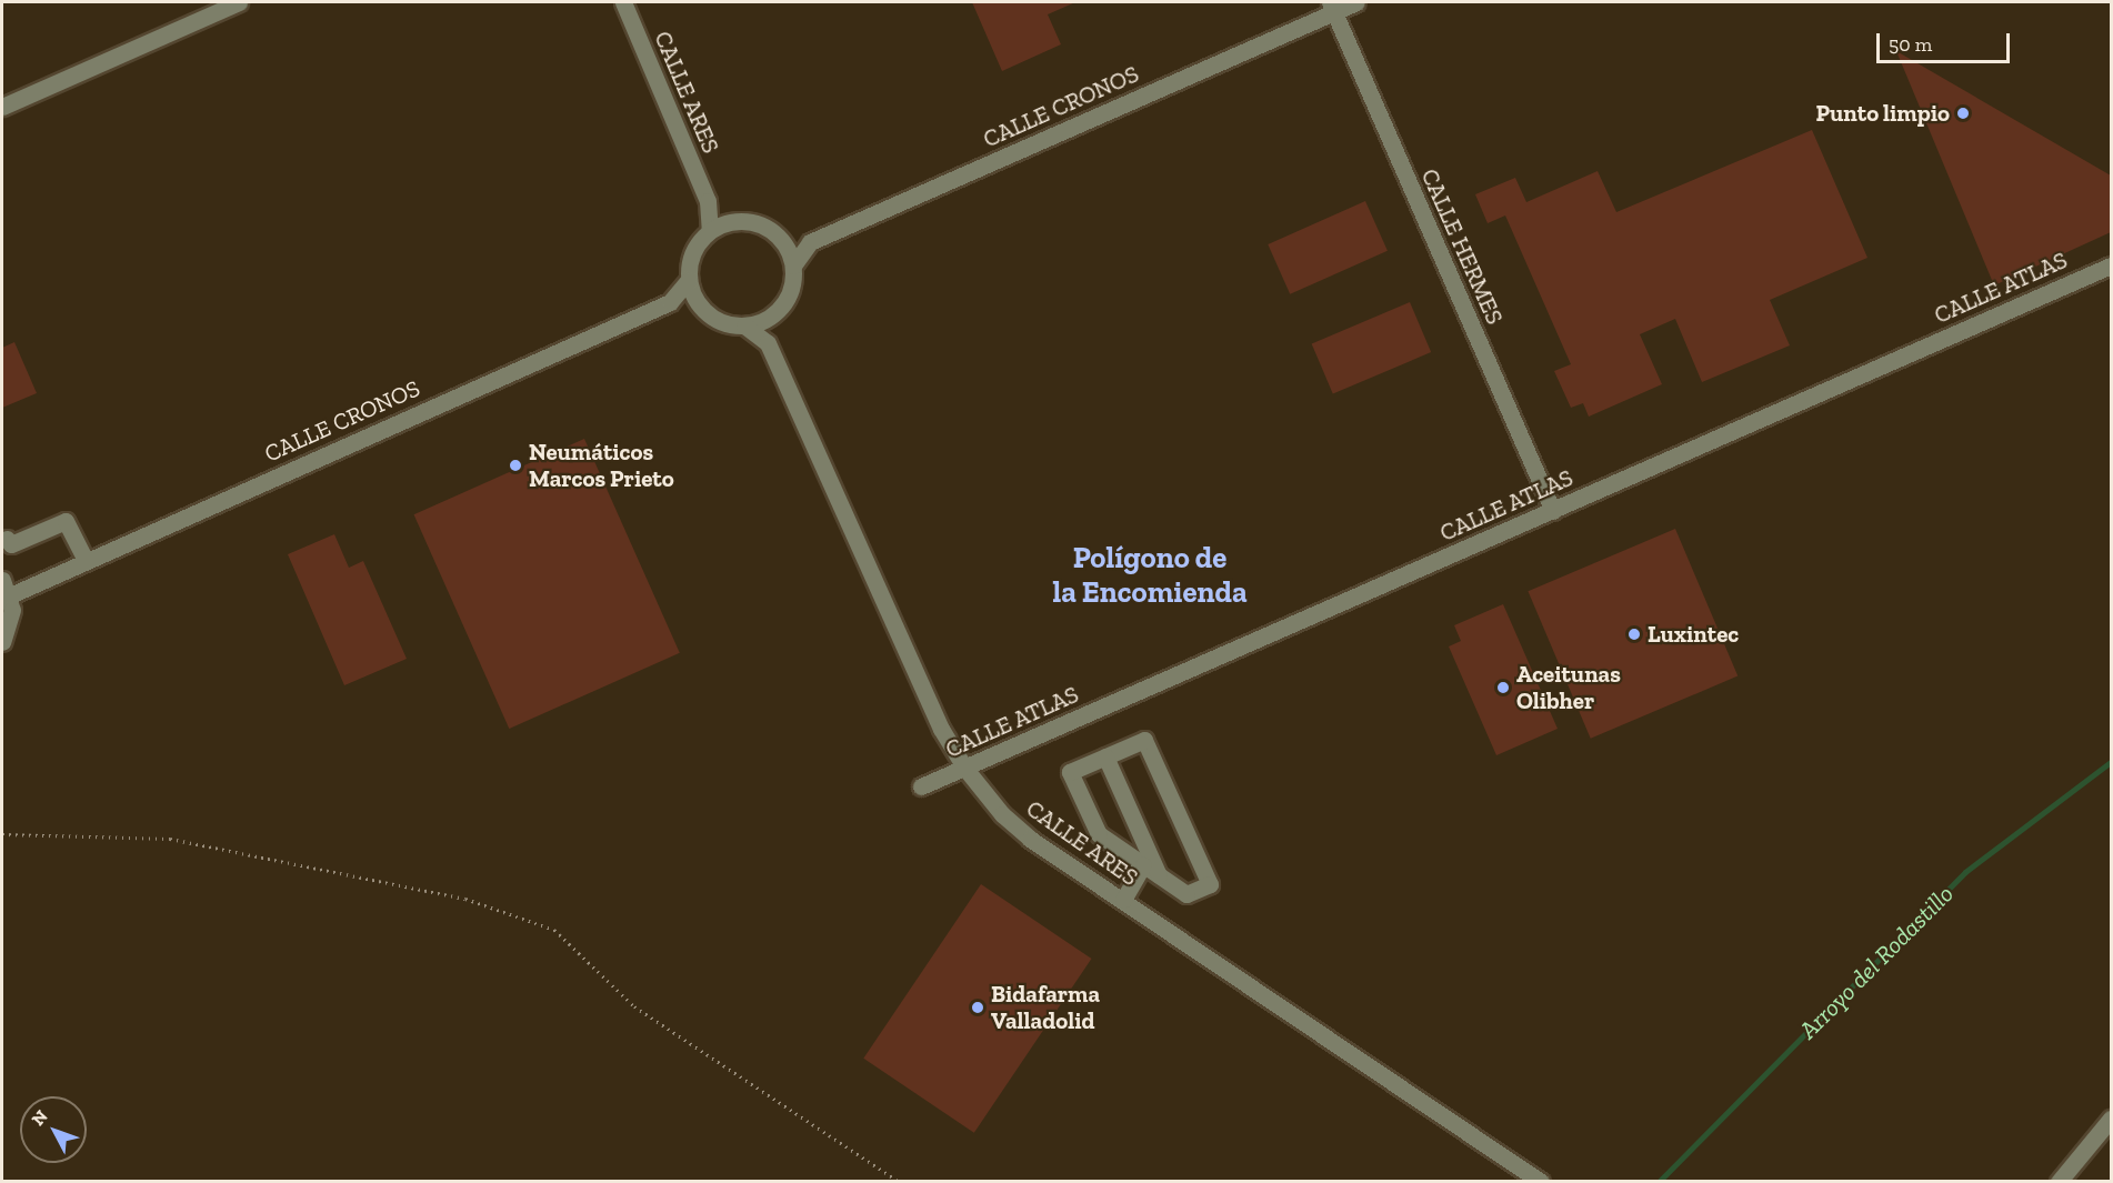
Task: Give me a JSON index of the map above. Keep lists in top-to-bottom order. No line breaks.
{"streets":{"street":["CALLE ARES","CALLE CRONOS","CALLE HERMES","CALLE ATLAS"]},"crossings":[["CALLE ARES","CALLE CRONOS"],["CALLE ARES","CALLE ATLAS"],["CALLE CRONOS","CALLE HERMES"],["CALLE HERMES","CALLE ATLAS"]],"districts":["Polígono de la Encomienda"],"water":["Arroyo del Rodastillo"],"places":["Punto limpio","Neumáticos Marcos Prieto","Luxintec","Aceitunas Olibher","Bidafarma Valladolid"],"scale_bar":"50 m","north":"top left"}
